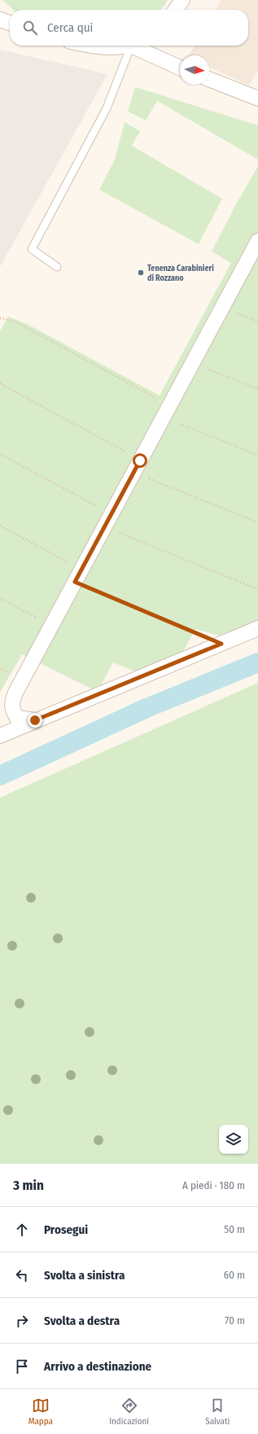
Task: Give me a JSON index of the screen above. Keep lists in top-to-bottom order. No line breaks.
{"places":["Tenenza Carabinieri di Rozzano"],"north":"right","page":{"search":"Cerca qui","heading":["3 min","A piedi · 180 m"],"list":[["Prosegui","50 m"],["Svolta a sinistra","60 m"],["Svolta a destra","70 m"],"Arrivo a destinazione"],"nav":["Mappa","Indicazioni","Salvati"]}}
